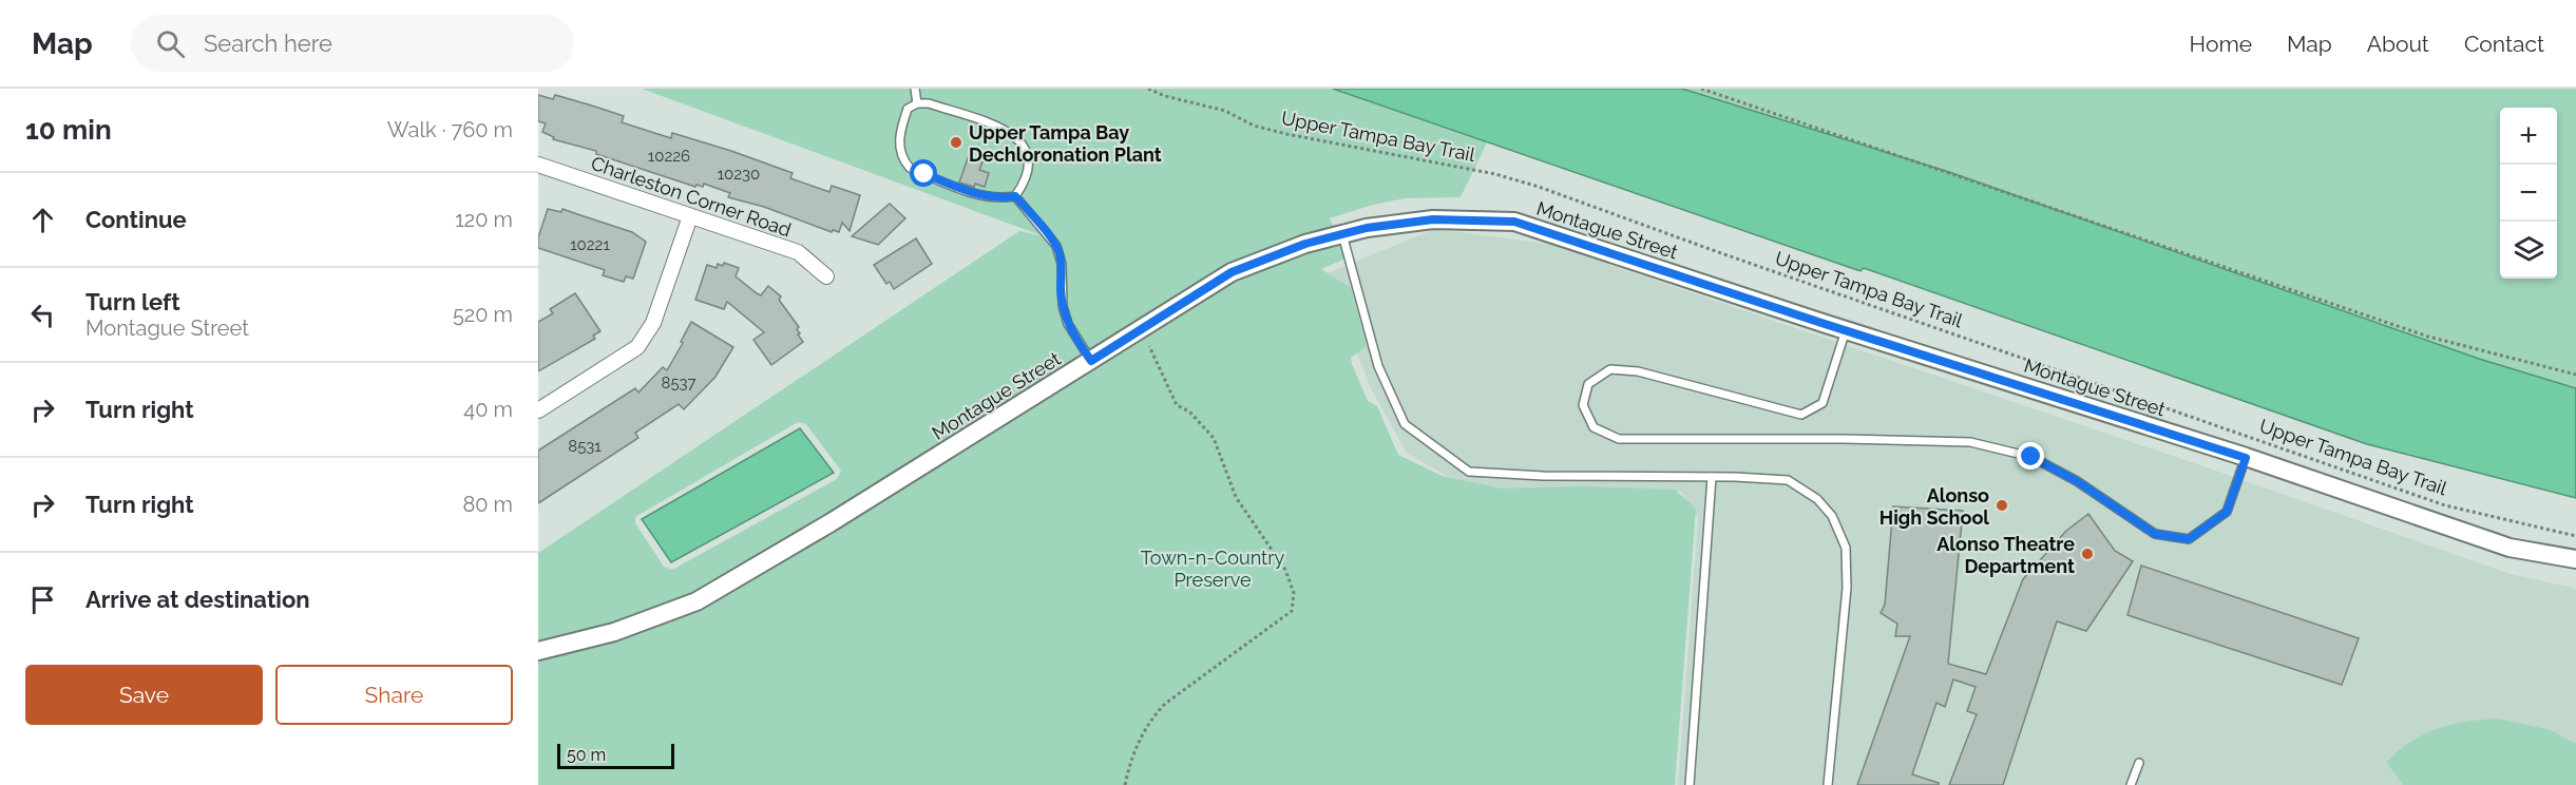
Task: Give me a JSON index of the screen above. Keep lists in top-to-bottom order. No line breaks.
{"streets":{"street":["Charleston Corner Road","Montague Street"],"path":["Upper Tampa Bay Trail"]},"parks":["Town-n-Country Preserve"],"places":["Upper Tampa Bay Dechloronation Plant","Alonso High School","Alonso Theatre Department"],"house_numbers":["10226","10230","10221","8537","8531"],"scale_bar":"50 m","page":{"header":"Map","search":"Search here","nav":["Home","Map","About","Contact"],"heading":["10 min","Walk · 760 m"],"map_buttons":["+","−"],"list":[["Continue","120 m"],["Turn left","Montague Street","520 m"],["Turn right","40 m"],["Turn right","80 m"],"Arrive at destination"],"buttons":["Save","Share"],"scale":"50 m"}}
